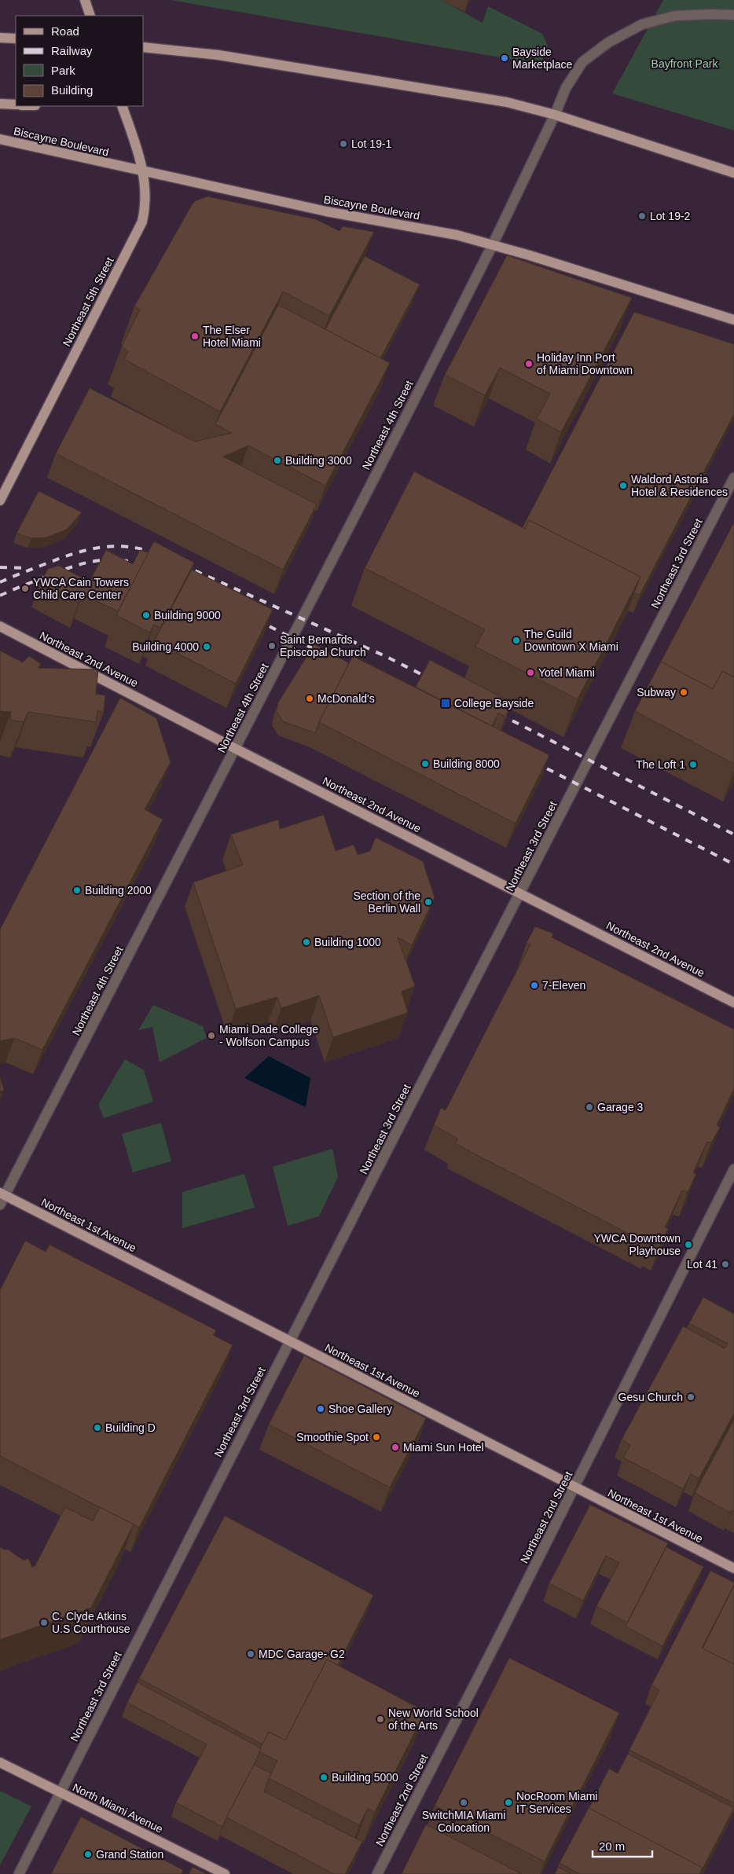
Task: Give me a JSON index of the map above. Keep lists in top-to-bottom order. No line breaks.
{"streets":{"main road":["Biscayne Boulevard","Northeast 5th Street","Northeast 2nd Avenue","Northeast 1st Avenue","North Miami Avenue"],"street":["Northeast 4th Street","Northeast 3rd Street","Northeast 2nd Street"]},"crossings":[["Biscayne Boulevard","Northeast 5th Street"],["Biscayne Boulevard","Northeast 4th Street"],["Northeast 4th Street","Northeast 2nd Avenue"],["Northeast 4th Street","Northeast 1st Avenue"],["Northeast 3rd Street","Northeast 2nd Avenue"],["Northeast 3rd Street","Northeast 1st Avenue"],["Northeast 3rd Street","North Miami Avenue"],["Northeast 1st Avenue","Northeast 2nd Street"]],"parks":["Bayfront Park"],"places":{"other":["Bayside Marketplace","Lot 19-1","Lot 19-2","The Elser Hotel Miami","Holiday Inn Port of Miami Downtown","Building 3000","Waldord Astoria Hotel & Residences","YWCA Cain Towers Child Care Center","Building 9000","The Guild Downtown X Miami","Saint Bernards Episcopal Church","Building 4000","Yotel Miami","Subway","McDonald's","Building 8000","The Loft 1","Building 2000","Section of the Berlin Wall","Building 1000","7-Eleven","Miami Dade College - Wolfson Campus","Garage 3","YWCA Downtown Playhouse","Lot 41","Gesu Church","Shoe Gallery","Building D","Smoothie Spot","Miami Sun Hotel","C. Clyde Atkins U.S Courthouse","MDC Garage- G2","New World School of the Arts","Building 5000","SwitchMIA Miami Colocation","NocRoom Miami IT Services","Grand Station"],"transit":["College Bayside"]},"legend":["Road","Railway","Park","Building"],"scale_bar":"20 m"}
